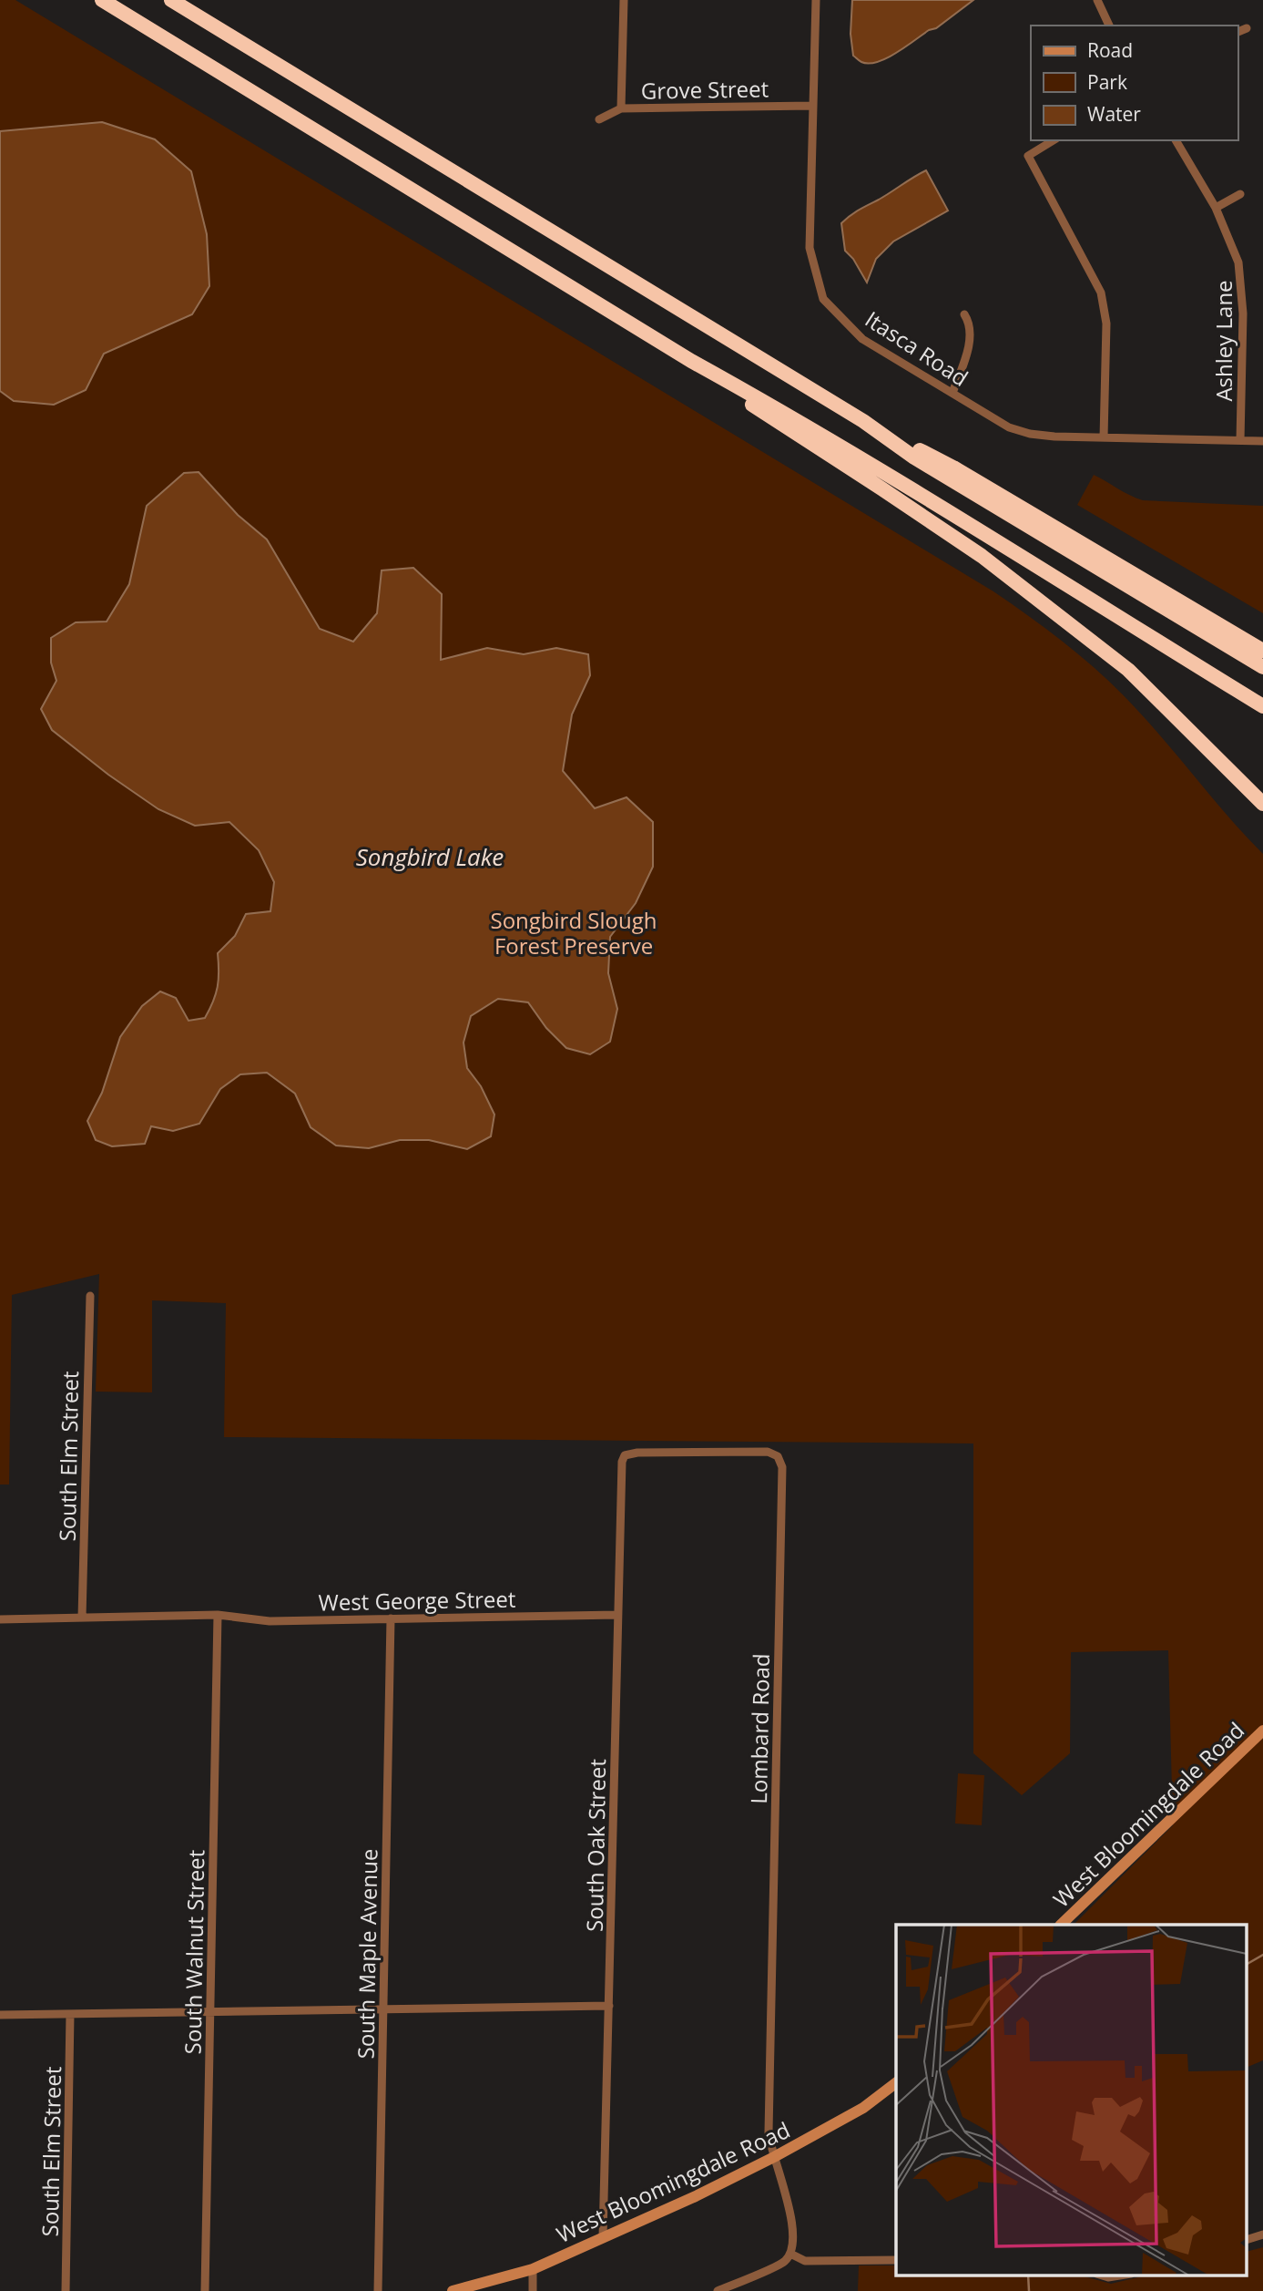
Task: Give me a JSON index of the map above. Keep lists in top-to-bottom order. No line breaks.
{"streets":{"street":["Grove Street","Ashley Lane","Itasca Road","South Elm Street","West George Street","Lombard Road","West Bloomingdale Road","South Oak Street","South Walnut Street","South Maple Avenue"]},"crossings":[["Grove Street","Itasca Road"],["Ashley Lane","Itasca Road"],["South Elm Street","West George Street"],["West George Street","South Oak Street"],["West George Street","South Walnut Street"],["West George Street","South Maple Avenue"],["Lombard Road","West Bloomingdale Road"],["Lombard Road","South Oak Street"],["West Bloomingdale Road","South Oak Street"]],"water":["Songbird Lake"],"parks":["Songbird Slough Forest Preserve"],"legend":["Road","Park","Water"]}
